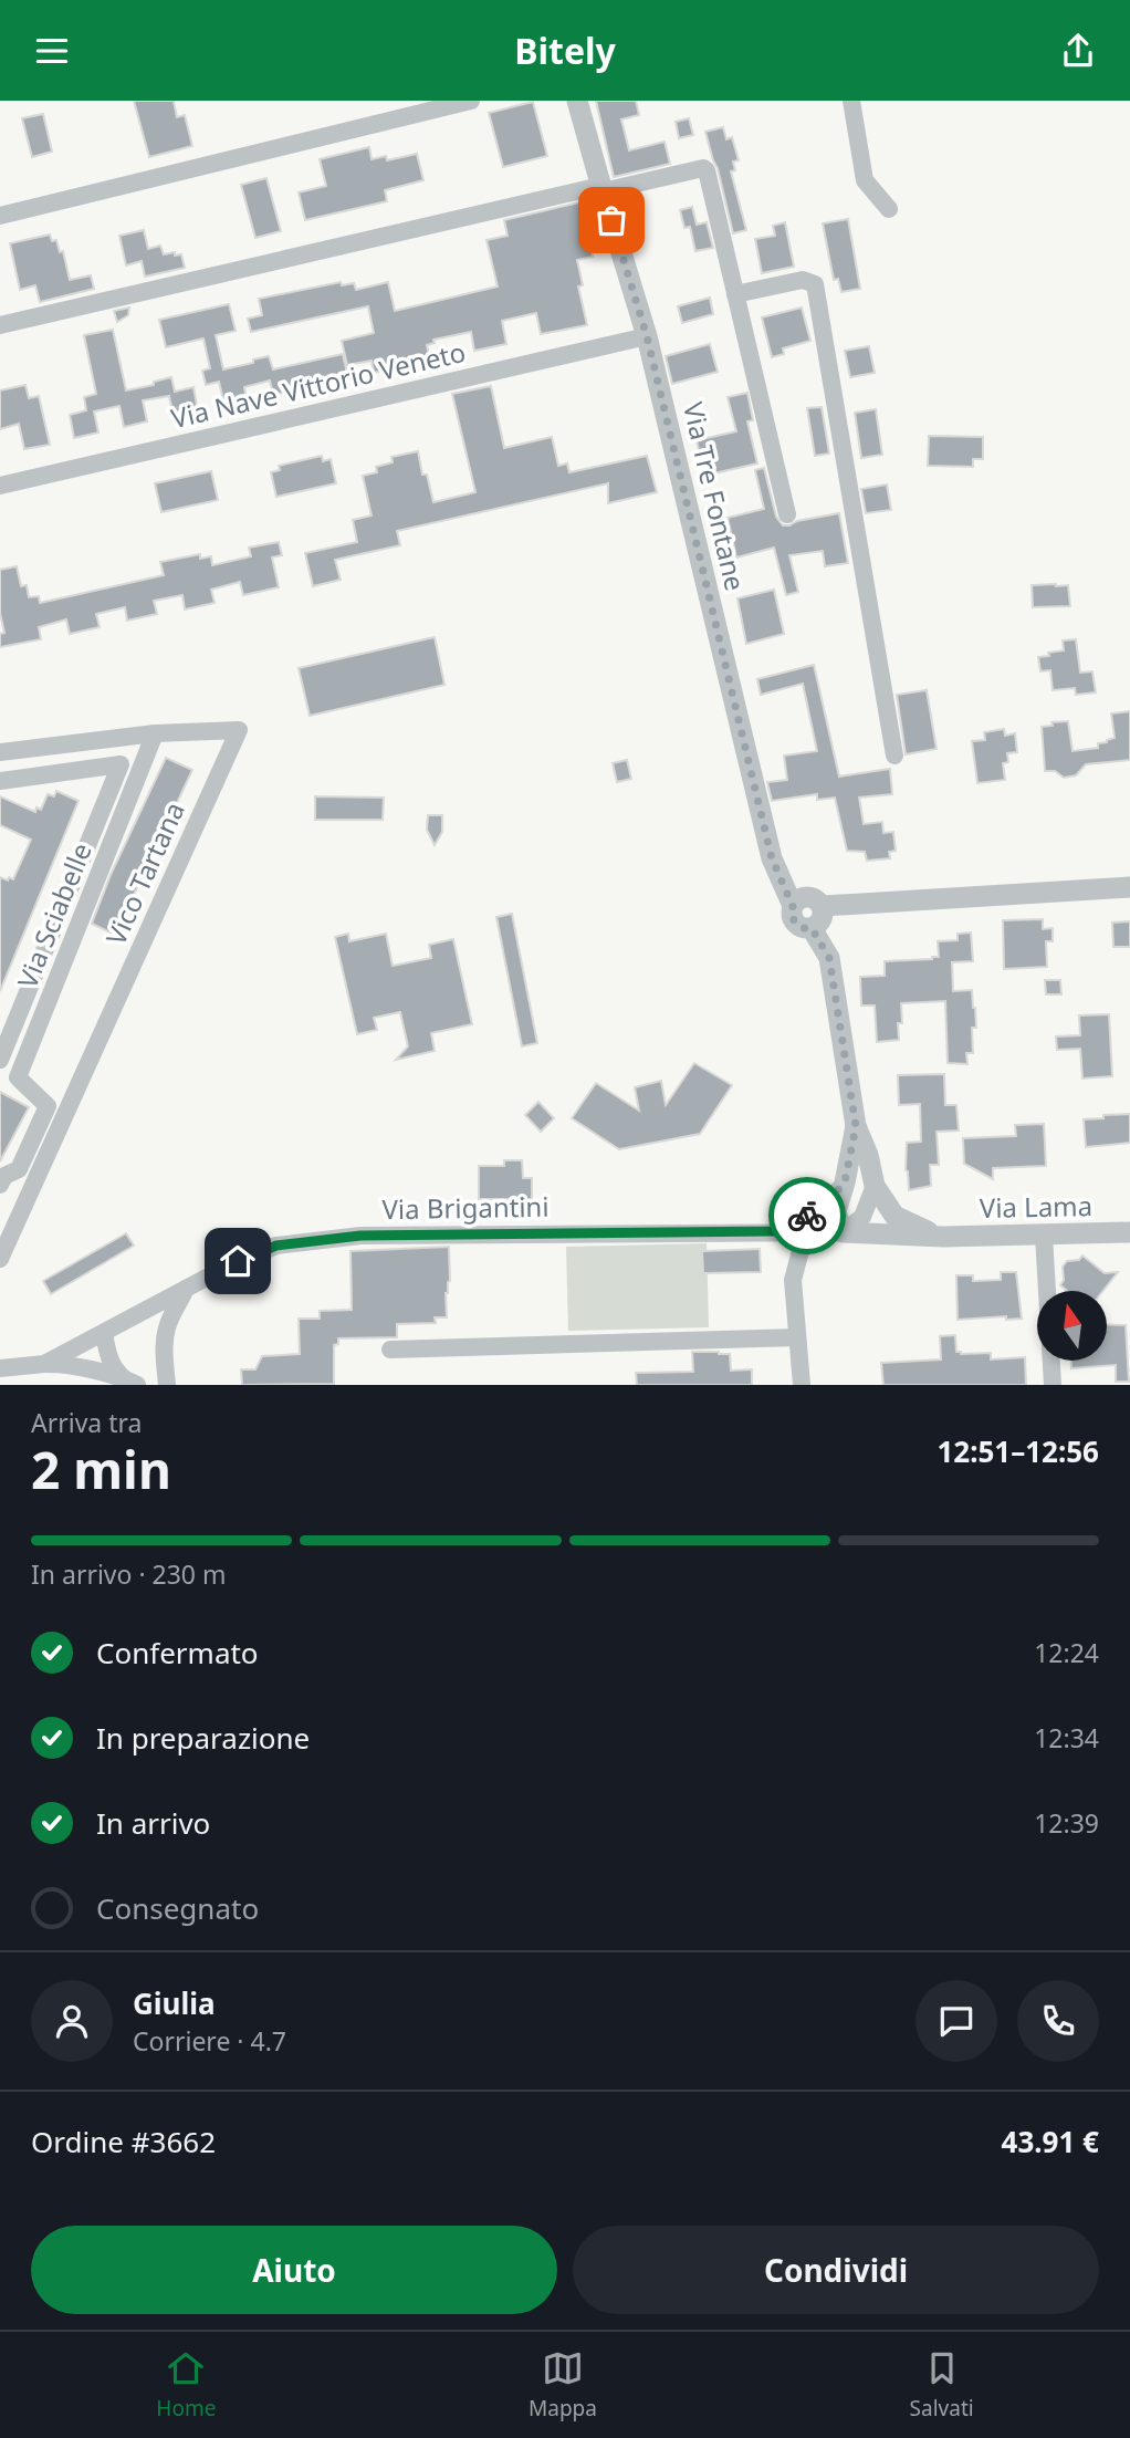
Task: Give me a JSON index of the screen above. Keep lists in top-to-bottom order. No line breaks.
{"streets":{"street":["Via Nave Vittorio Veneto","Via Tre Fontane","Vico Tartana","Via Sciabelle","Via Lama","Via Brigantini"]},"crossings":[["Via Nave Vittorio Veneto","Via Tre Fontane"],["Vico Tartana","Via Sciabelle"],["Via Lama","Via Brigantini"]],"north":"top","page":{"header":"Bitely","heading":["2 min","Arriva tra","12:51–12:56"],"panel":["Giulia","Corriere · 4.7","Ordine #3662","43.91 €"],"bar":"In arrivo · 230 m","list":[["Confermato","12:24"],["In preparazione","12:34"],["In arrivo","12:39"],"Consegnato"],"buttons":["Aiuto","Condividi"],"tabs":["Home","Mappa","Salvati"]}}
